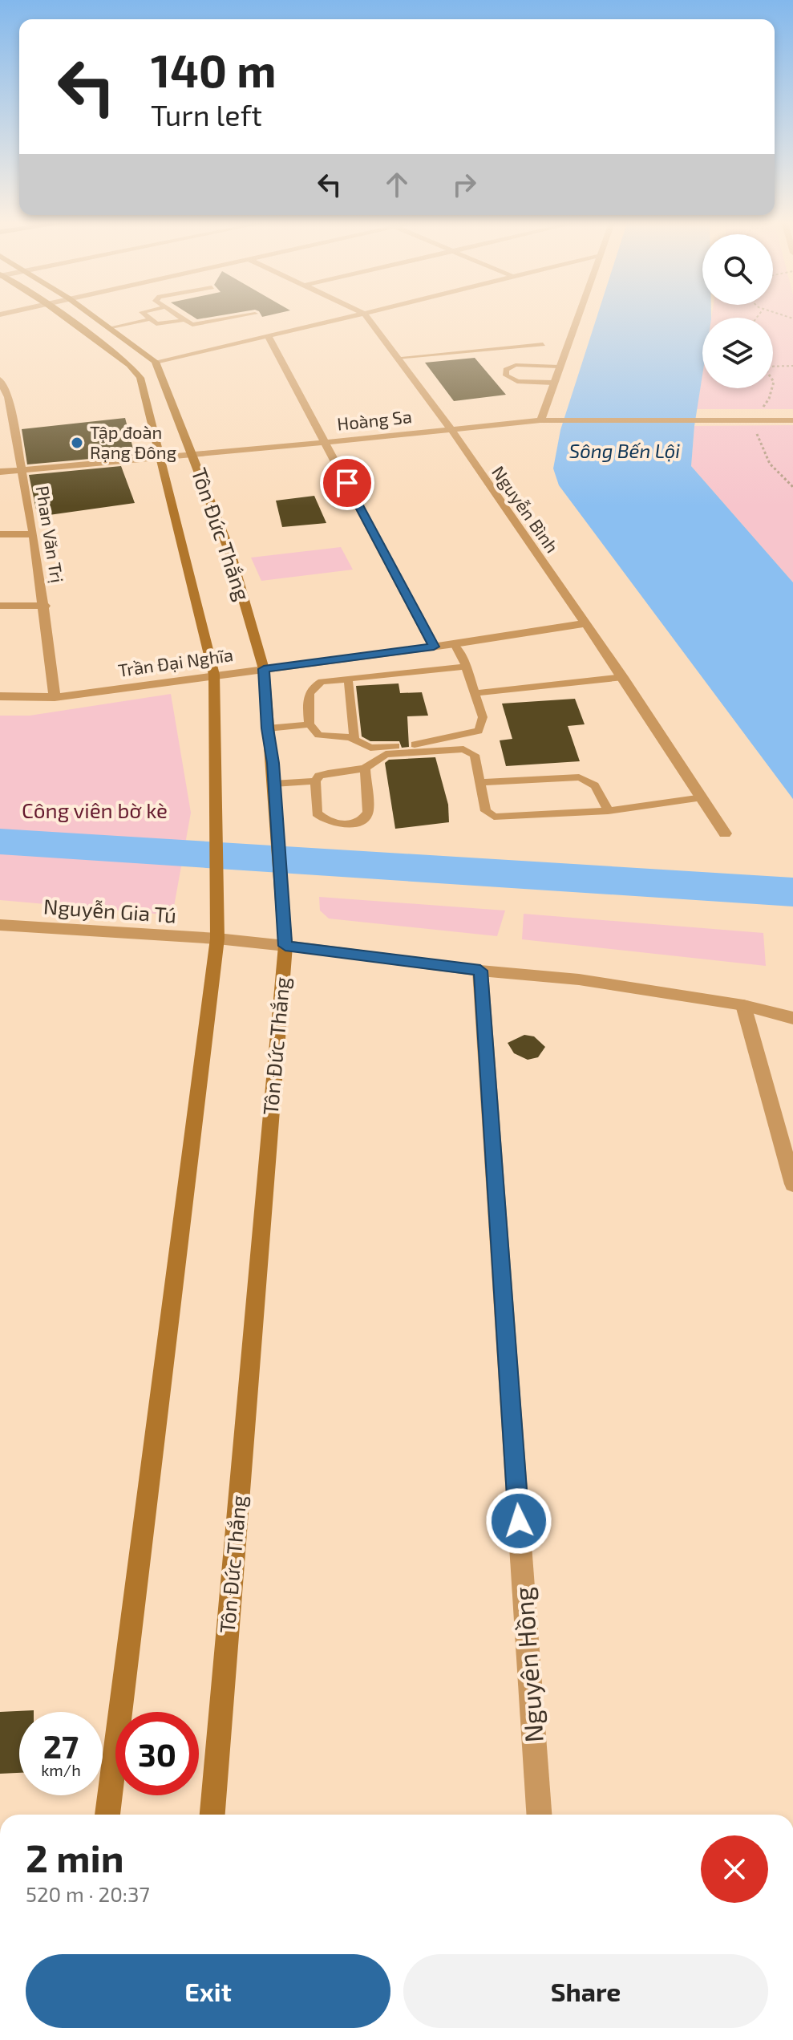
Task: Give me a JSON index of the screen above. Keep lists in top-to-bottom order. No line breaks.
{"streets":{"main road":["Tôn Đức Thắng"],"street":["Hoàng Sa","Nguyễn Bình","Phan Văn Trị","Trần Đại Nghĩa","Nguyễn Gia Tú","Nguyên Hồng"]},"crossings":[["Hoàng Sa","Nguyễn Bình"],["Hoàng Sa","Phan Văn Trị"],["Hoàng Sa","Tôn Đức Thắng"],["Nguyễn Bình","Trần Đại Nghĩa"],["Phan Văn Trị","Trần Đại Nghĩa"],["Tôn Đức Thắng","Trần Đại Nghĩa"],["Tôn Đức Thắng","Nguyễn Gia Tú"],["Nguyễn Gia Tú","Nguyên Hồng"]],"water":["Sông Bến Lội"],"parks":["Công viên bờ kè"],"places":["Tập đoàn Rạng Đông"],"page":{"turn":["140 m","Turn left"],"speed":"27 km/h","limit":"30","heading":["2 min","520 m · 20:37"],"buttons":["Exit","Share"]}}
